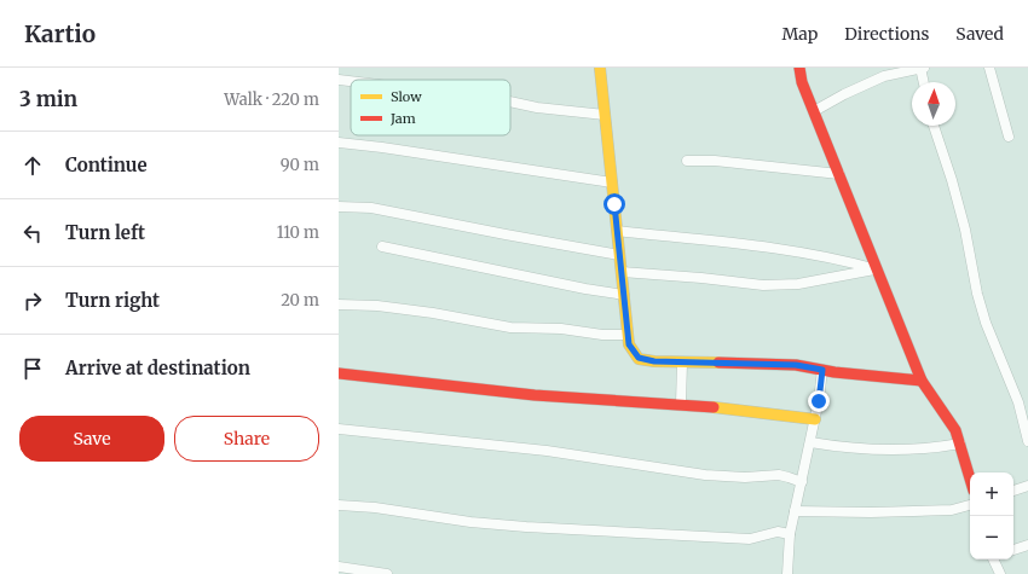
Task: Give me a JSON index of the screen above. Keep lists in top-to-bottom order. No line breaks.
{"legend":["Slow","Jam"],"north":"top","page":{"header":"Kartio","nav":["Map","Directions","Saved"],"heading":["3 min","Walk · 220 m"],"list":[["Continue","90 m"],["Turn left","110 m"],["Turn right","20 m"],"Arrive at destination"],"buttons":["Save","Share"],"map_buttons":["+","−"]}}
